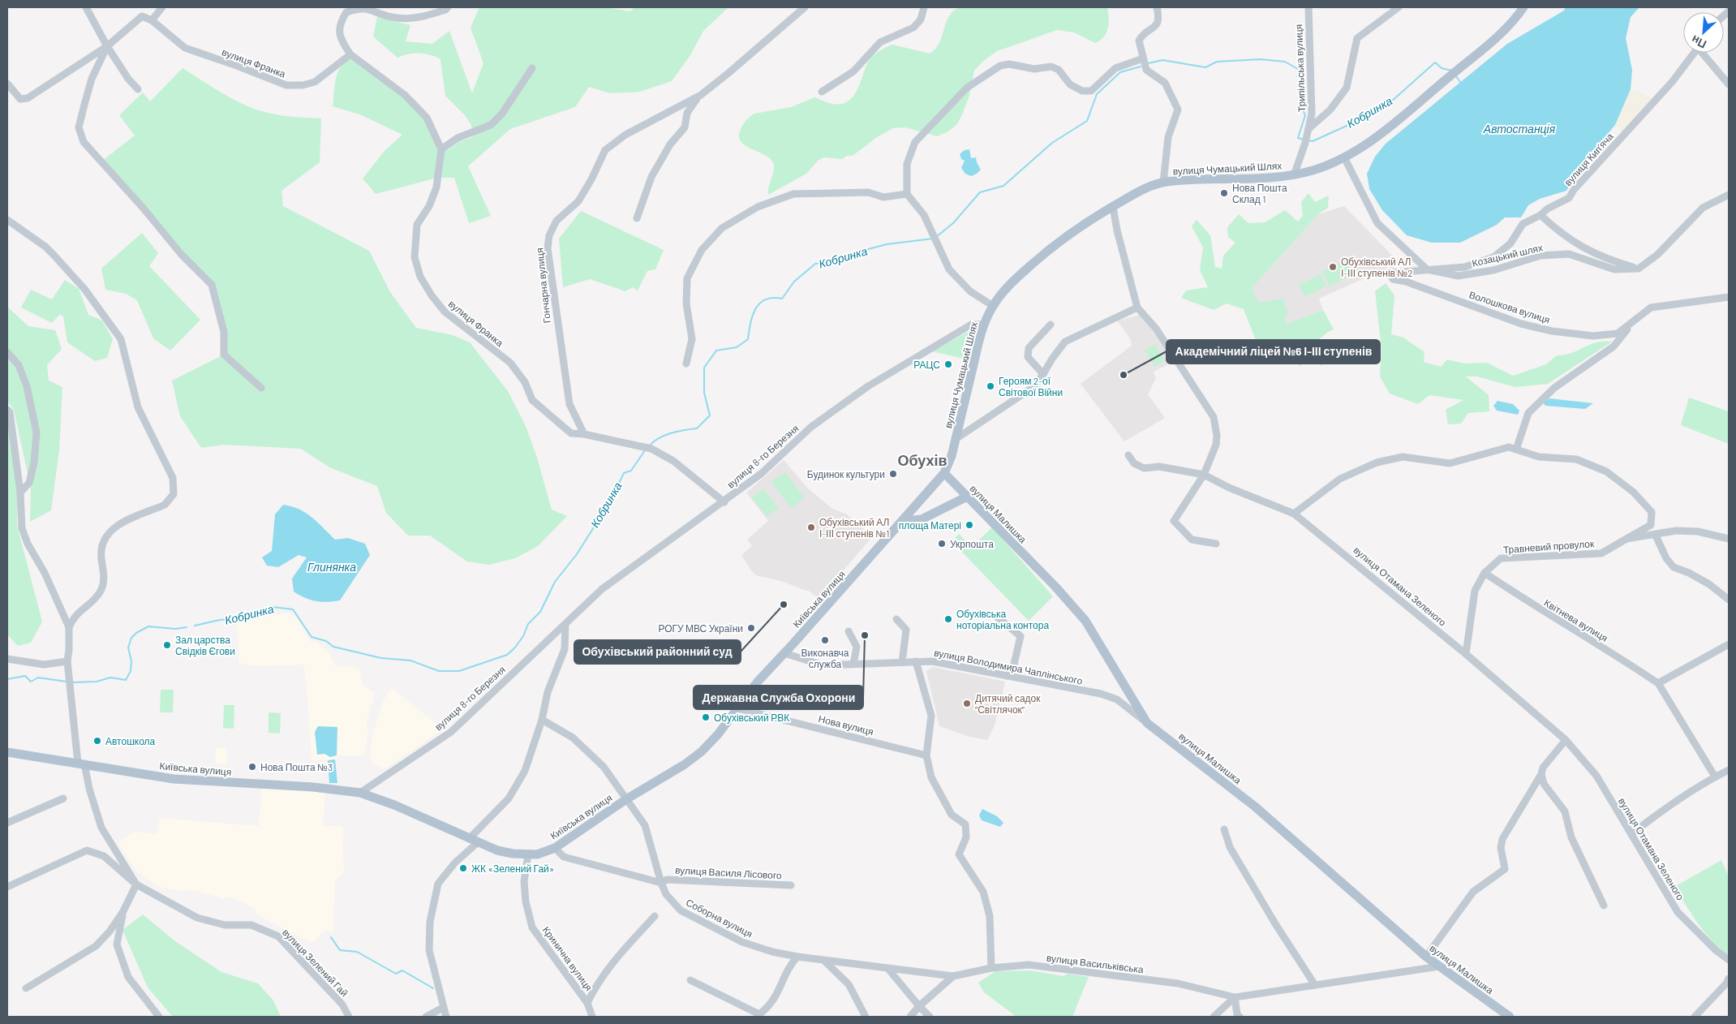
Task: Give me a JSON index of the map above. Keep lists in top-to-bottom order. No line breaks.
{"streets":{"main road":["вулиця Чумацький Шлях","вулиця Малишка","Київська вулиця"],"street":["вулиця Франка","Трипільська вулиця","вулиця Кипʼяча","Козацький шлях","Гончарна вулиця","Волошкова вулиця","вулиця 8-го Березня","Травневий провулок","вулиця Отамана Зеленого","Квітнева вулиця","вулиця Володимира Чаплінського","Нова вулиця","вулиця Василя Лісового","Соборна вулиця","Кринична вулиця","вулиця Зелений Гай","вулиця Васильківська"]},"crossings":[["вулиця Франка","Гончарна вулиця"],["Трипільська вулиця","вулиця Чумацький Шлях"],["вулиця Кипʼяча","Козацький шлях"],["вулиця Кипʼяча","Волошкова вулиця"],["вулиця Чумацький Шлях","вулиця 8-го Березня"],["вулиця Чумацький Шлях","вулиця Малишка"],["вулиця Чумацький Шлях","Київська вулиця"],["Козацький шлях","Волошкова вулиця"],["вулиця 8-го Березня","Київська вулиця"],["вулиця Малишка","Київська вулиця"],["вулиця Малишка","вулиця Володимира Чаплінського"],["вулиця Малишка","вулиця Васильківська"],["Травневий провулок","вулиця Отамана Зеленого"],["Травневий провулок","Квітнева вулиця"],["Київська вулиця","вулиця Володимира Чаплінського"],["Київська вулиця","Нова вулиця"],["Київська вулиця","вулиця Василя Лісового"],["Київська вулиця","Кринична вулиця"],["Київська вулиця","вулиця Зелений Гай"],["вулиця Василя Лісового","Соборна вулиця"]],"districts":["Обухів"],"water":["Кобринка","Автостанція","Глинянка"],"places":["Нова Пошта Склад 1","Обухівський АЛ І-ІІІ ступенів №2","РАЦС","Академічний ліцей №6 І-ІІІ ступенів","Героям 2-ої Світової Війни","Будинок культури","площа Матері","Обухівський АЛ І-ІІІ ступенів №1","Укрпошта","Обухівський районний суд","Обухівська ноторіальна контора","РОГУ МВС України","Державна Служба Охорони","Виконавча служба","Зал царства Свідків Єгови","Дитячий садок ”Світлячок”","Обухівський РВК","Автошкола","Нова Пошта №3","ЖК «Зелений Гай»"],"north":"bottom left"}
